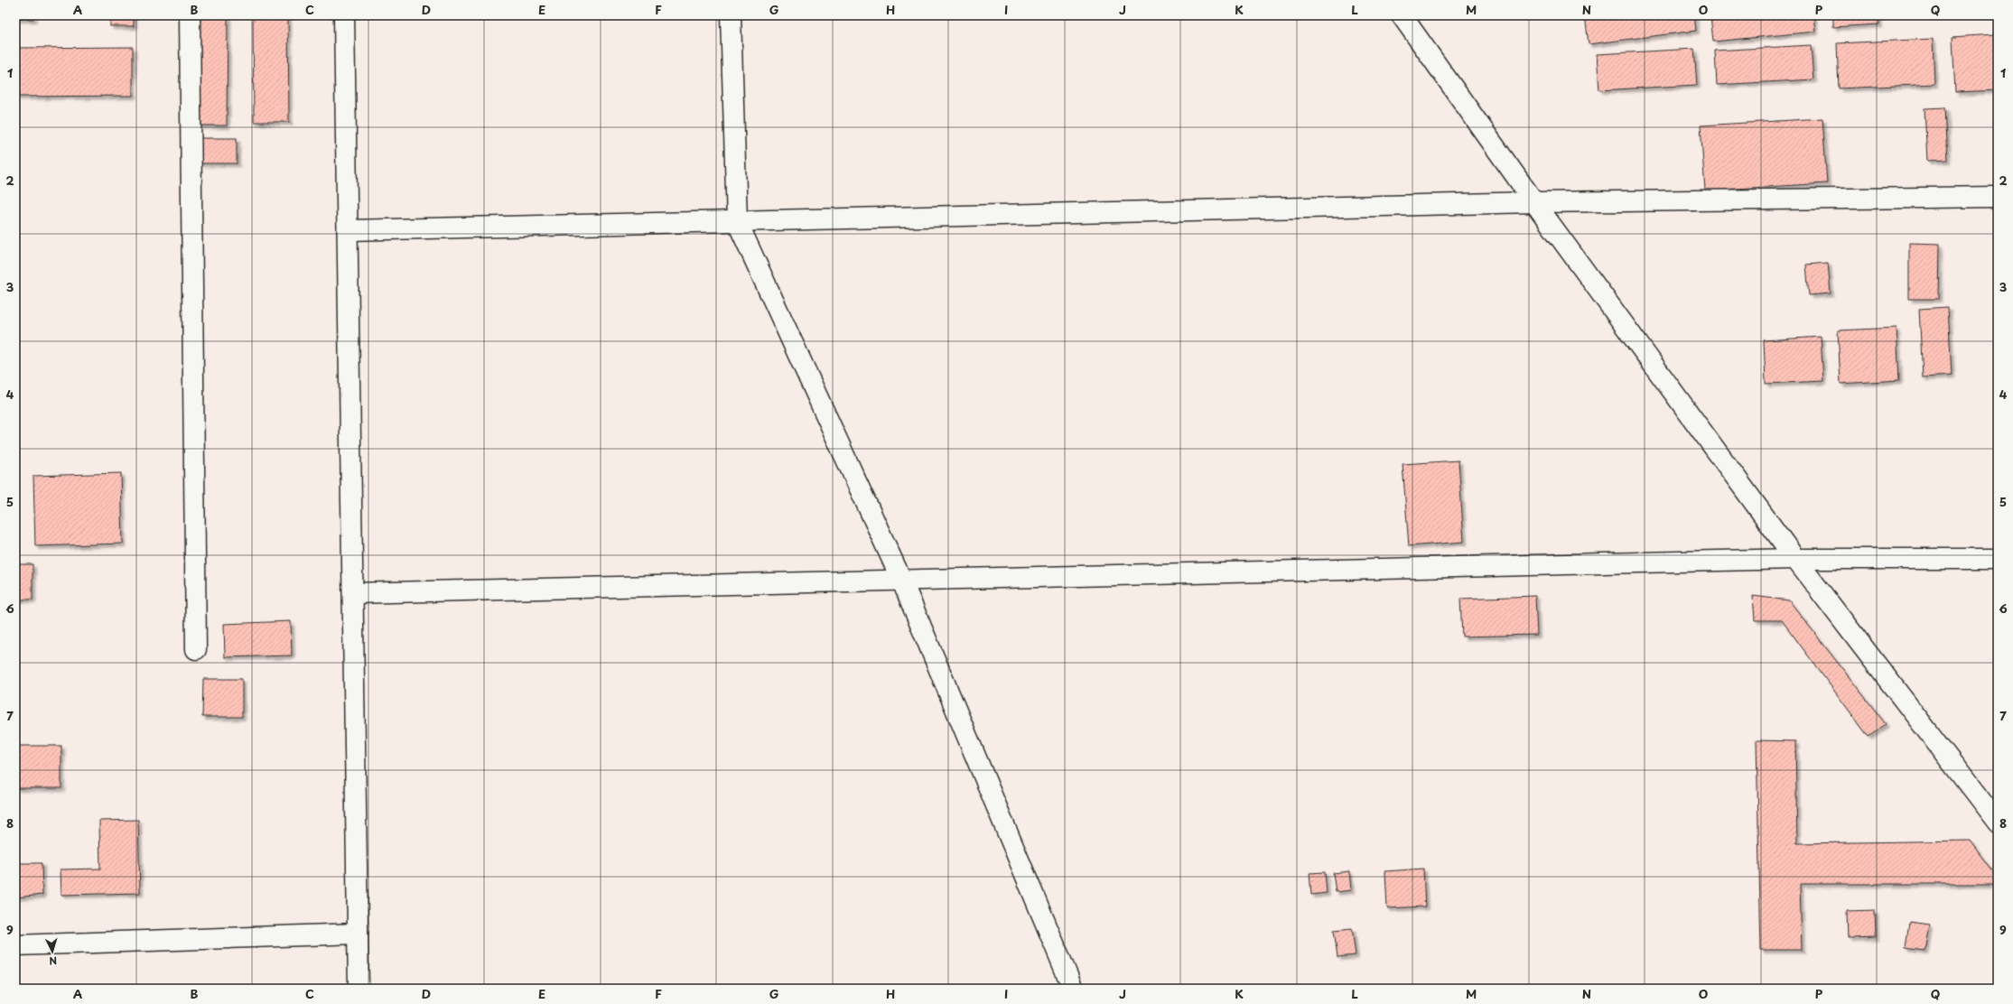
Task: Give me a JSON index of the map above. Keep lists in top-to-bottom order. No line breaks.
{"north":"bottom","grid":{"columns":["A","B","C","D","E","F","G","H","I","J","K","L","M","N","O","P","Q"],"rows":["1","2","3","4","5","6","7","8","9"]}}
